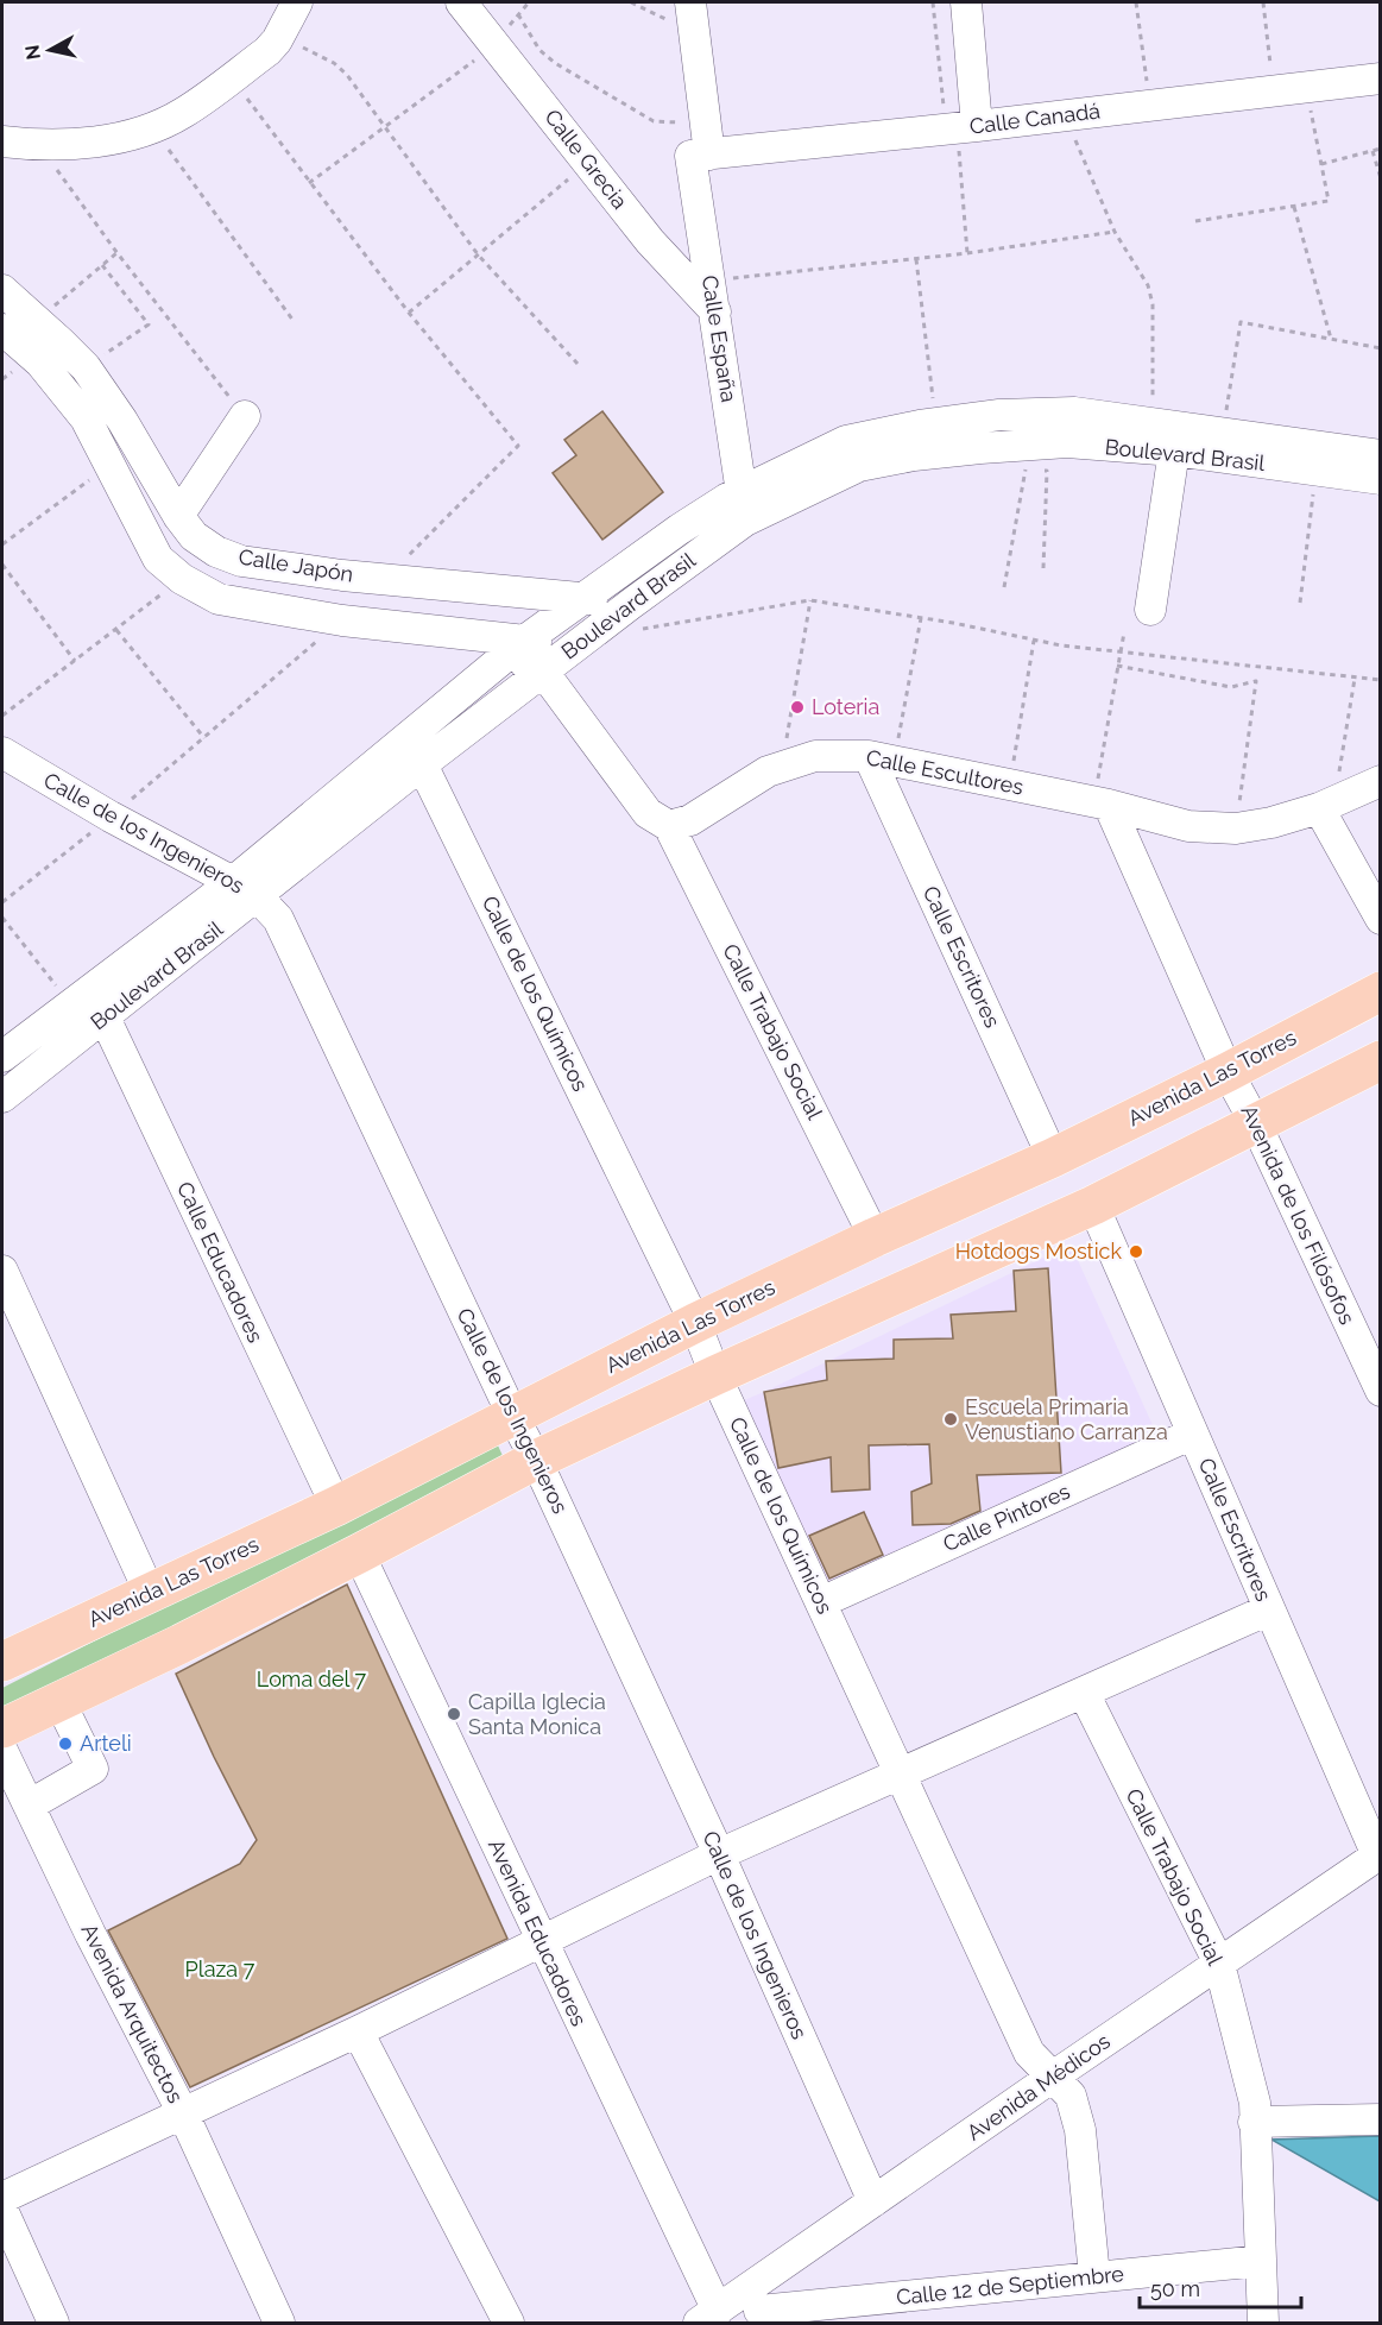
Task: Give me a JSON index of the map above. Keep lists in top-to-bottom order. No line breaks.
{"streets":{"main road":["Avenida Las Torres"],"street":["Calle Canadá","Calle Grecia","Calle España","Boulevard Brasil","Calle Japón","Calle Escultores","Calle de los Ingenieros","Calle Escritores","Calle de los Químicos","Calle Trabajo Social","Avenida de los Filósofos","Calle Educadores","Calle Pintores","Avenida Educadores","Avenida Arquitectos","Avenida Médicos","Calle 12 de Septiembre"]},"crossings":[["Calle Canadá","Calle España"],["Calle Grecia","Calle España"],["Calle España","Boulevard Brasil"],["Boulevard Brasil","Calle Japón"],["Boulevard Brasil","Calle de los Ingenieros"],["Boulevard Brasil","Calle de los Químicos"],["Boulevard Brasil","Calle Educadores"],["Calle Escultores","Calle Escritores"],["Calle Escultores","Calle Trabajo Social"],["Calle Escultores","Avenida de los Filósofos"],["Calle de los Ingenieros","Avenida Las Torres"],["Calle de los Ingenieros","Avenida Arquitectos"],["Calle de los Ingenieros","Avenida Médicos"],["Calle Escritores","Avenida Las Torres"],["Calle Escritores","Calle Pintores"],["Calle Escritores","Avenida Médicos"],["Calle de los Químicos","Avenida Las Torres"],["Calle de los Químicos","Calle Pintores"],["Calle de los Químicos","Avenida Arquitectos"],["Calle de los Químicos","Avenida Médicos"],["Calle de los Químicos","Calle 12 de Septiembre"],["Calle Trabajo Social","Avenida Las Torres"],["Calle Trabajo Social","Avenida Médicos"],["Calle Trabajo Social","Calle 12 de Septiembre"],["Avenida Las Torres","Avenida de los Filósofos"],["Avenida Las Torres","Calle Educadores"],["Avenida Educadores","Avenida Arquitectos"],["Avenida Educadores","Avenida Médicos"],["Avenida Médicos","Calle 12 de Septiembre"]],"parks":["Loma del 7","Plaza 7"],"places":["Loteria","Hotdogs Mostick","Escuela Primaria Venustiano Carranza","Capilla Iglecia Santa Monica","Arteli"],"scale_bar":"50 m","north":"left"}
